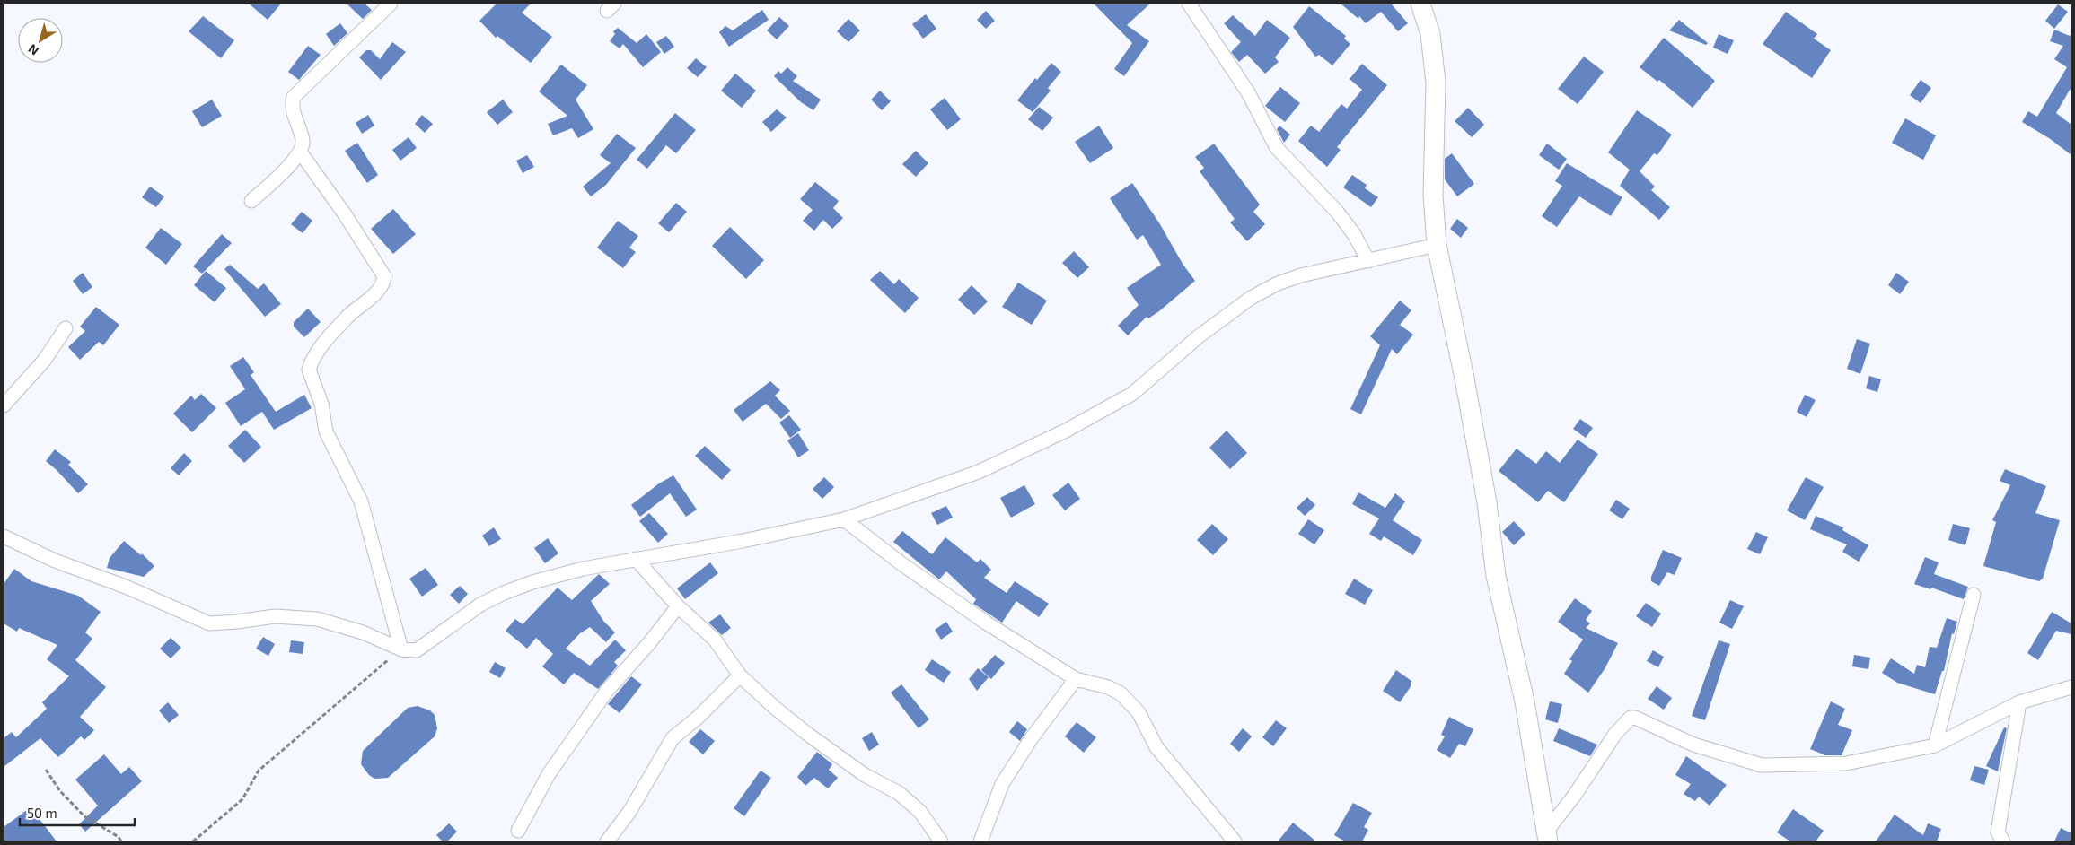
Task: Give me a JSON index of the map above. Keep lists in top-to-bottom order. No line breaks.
{"scale_bar":"50 m","north":"bottom left"}
